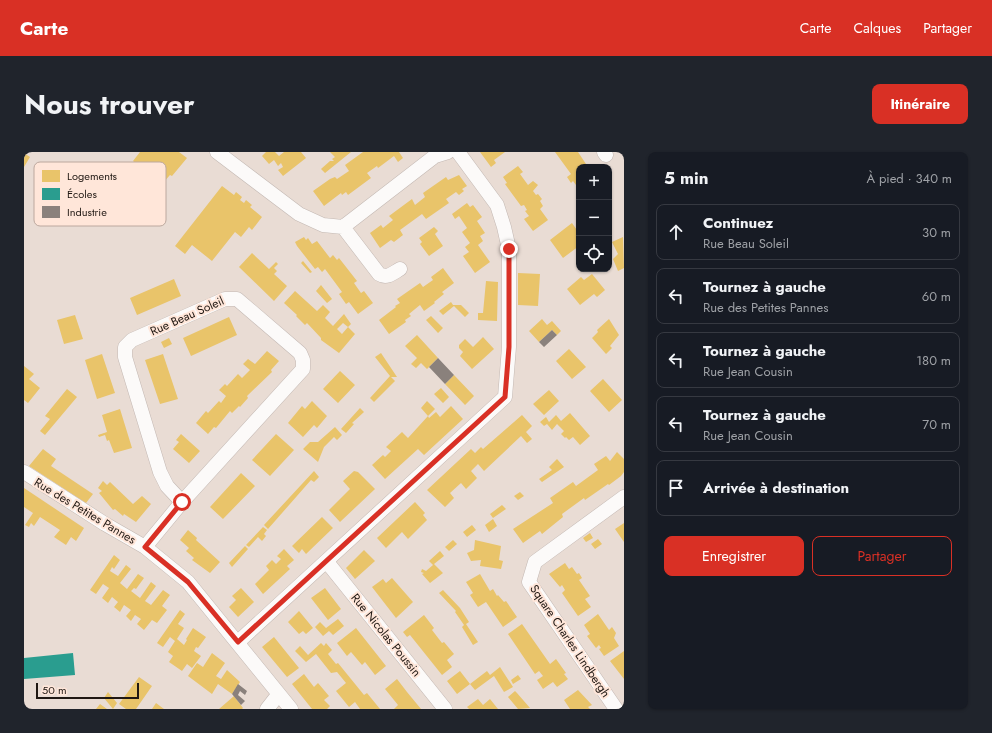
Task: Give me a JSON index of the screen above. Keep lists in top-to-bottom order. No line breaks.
{"streets":{"street":["Rue Beau Soleil","Rue des Petites Pannes","Rue Nicolas Poussin","Square Charles Lindbergh"]},"crossings":[["Rue Beau Soleil","Rue des Petites Pannes"]],"legend":["Logements","Écoles","Industrie"],"scale_bar":"50 m","page":{"header":"Carte","nav":["Carte","Calques","Partager"],"title":"Nous trouver","buttons":["Itinéraire",["Enregistrer","Partager"]],"heading":["5 min","À pied · 340 m"],"map_buttons":["+","−"],"list":[["Continuez","Rue Beau Soleil","30 m"],["Tournez à gauche","Rue des Petites Pannes","60 m"],["Tournez à gauche","Rue Jean Cousin","180 m"],["Tournez à gauche","Rue Jean Cousin","70 m"],"Arrivée à destination"],"scale":"50 m"}}
